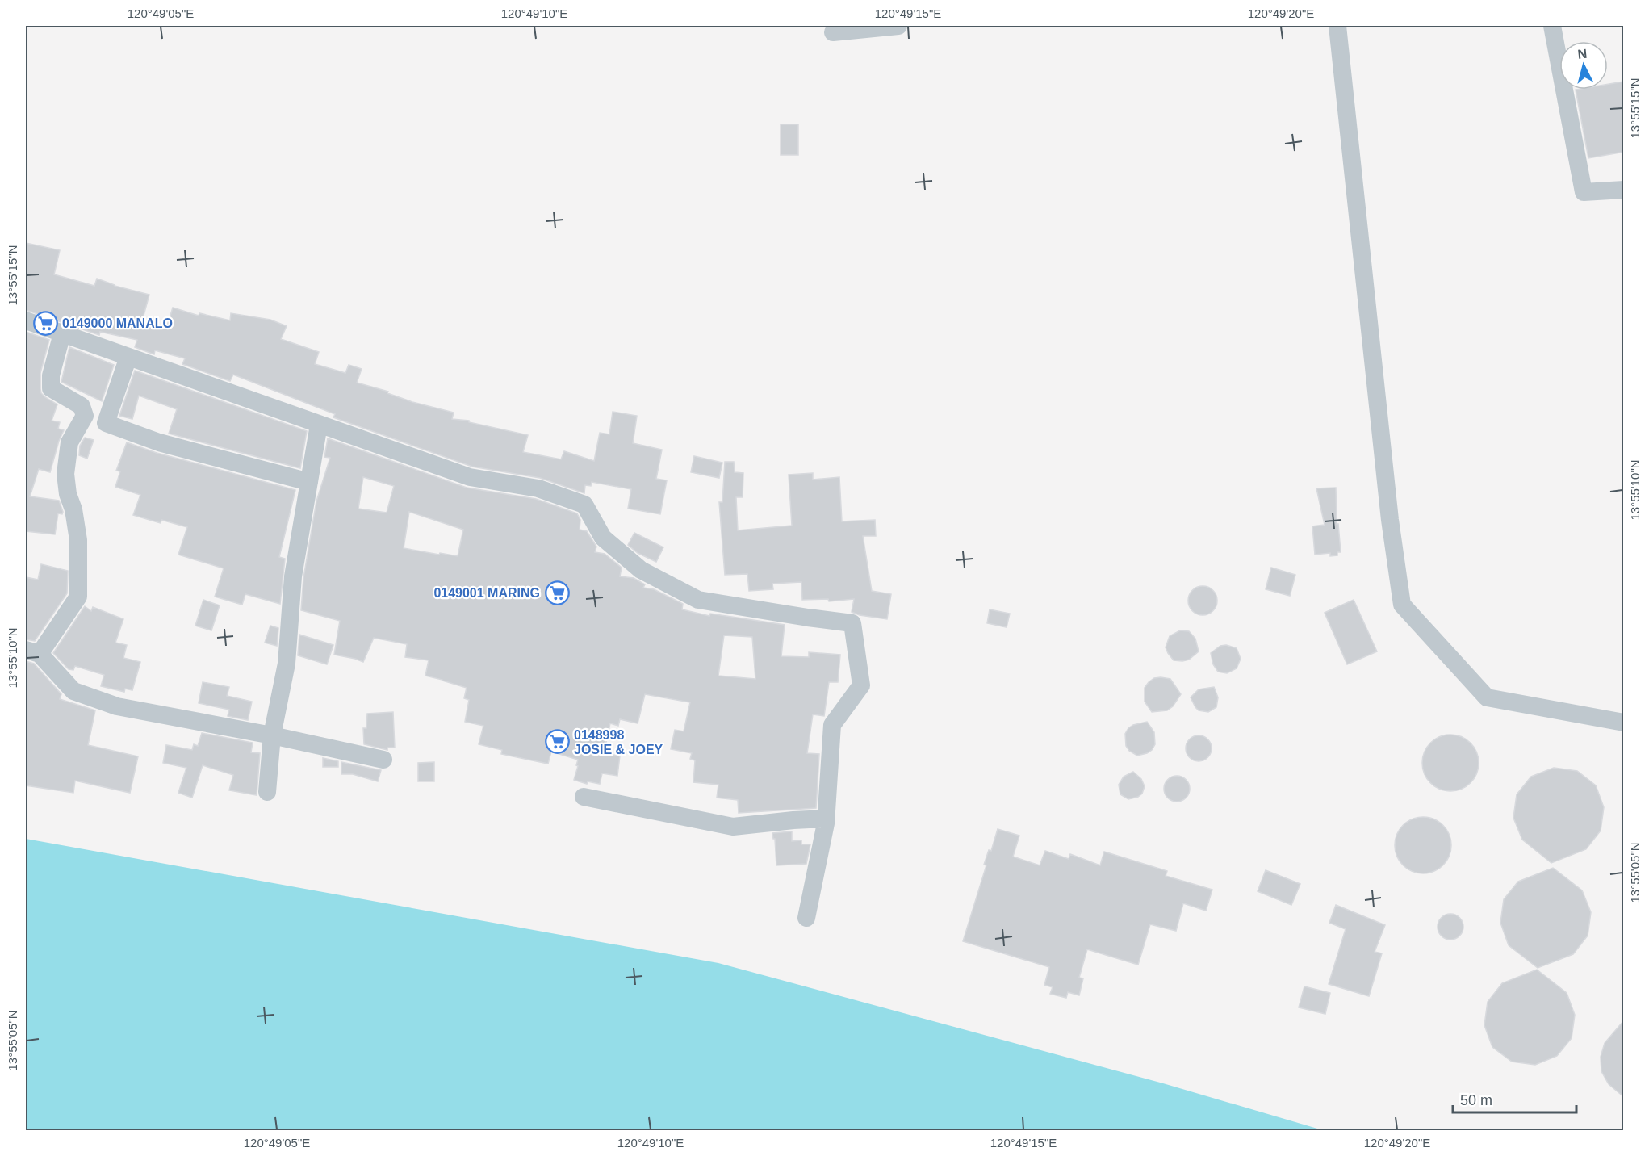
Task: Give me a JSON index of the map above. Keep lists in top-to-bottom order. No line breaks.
{"places":{"supermarket":["0149000 MANALO","0149001 MARING","0148998 JOSIE & JOEY"]},"scale_bar":"50 m","north":"top","coordinates":["120°49'05\"E","120°49'10\"E","120°49'15\"E","120°49'20\"E","13°55'15\"N","13°55'10\"N","13°55'05\"N"]}
